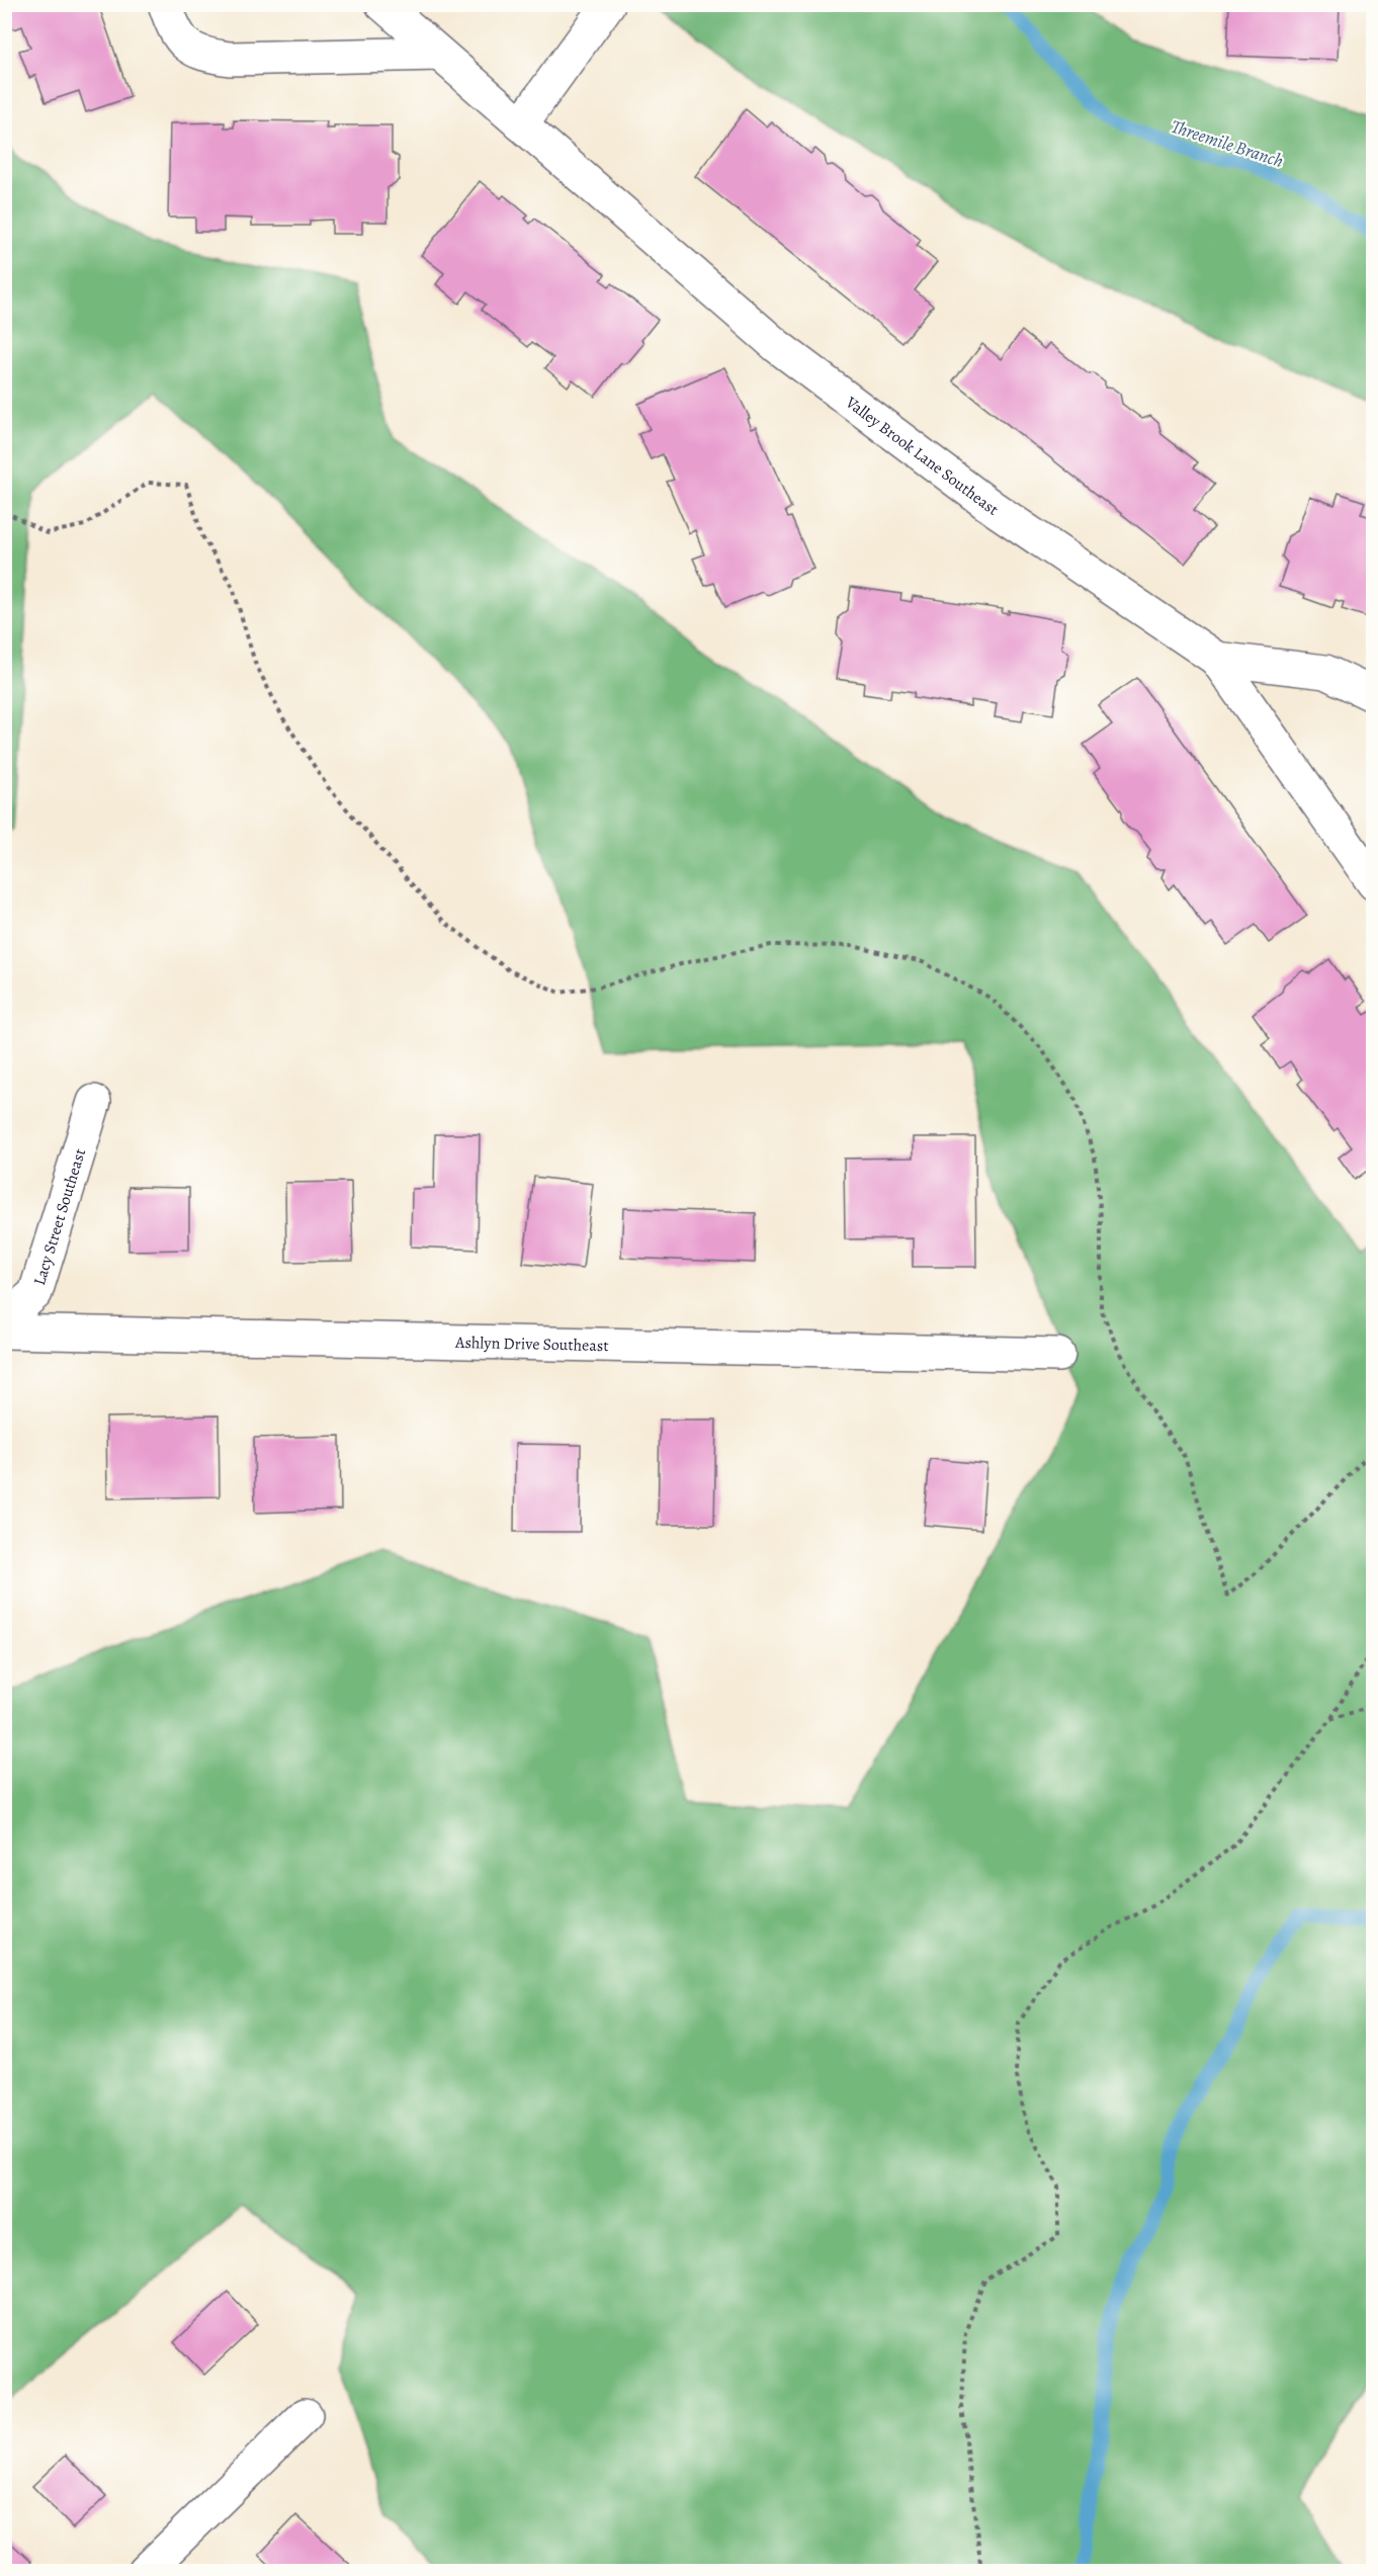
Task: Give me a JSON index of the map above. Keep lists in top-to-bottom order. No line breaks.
{"streets":{"street":["Valley Brook Lane Southeast","Lacy Street Southeast","Ashlyn Drive Southeast"]},"water":["Threemile Branch"]}
